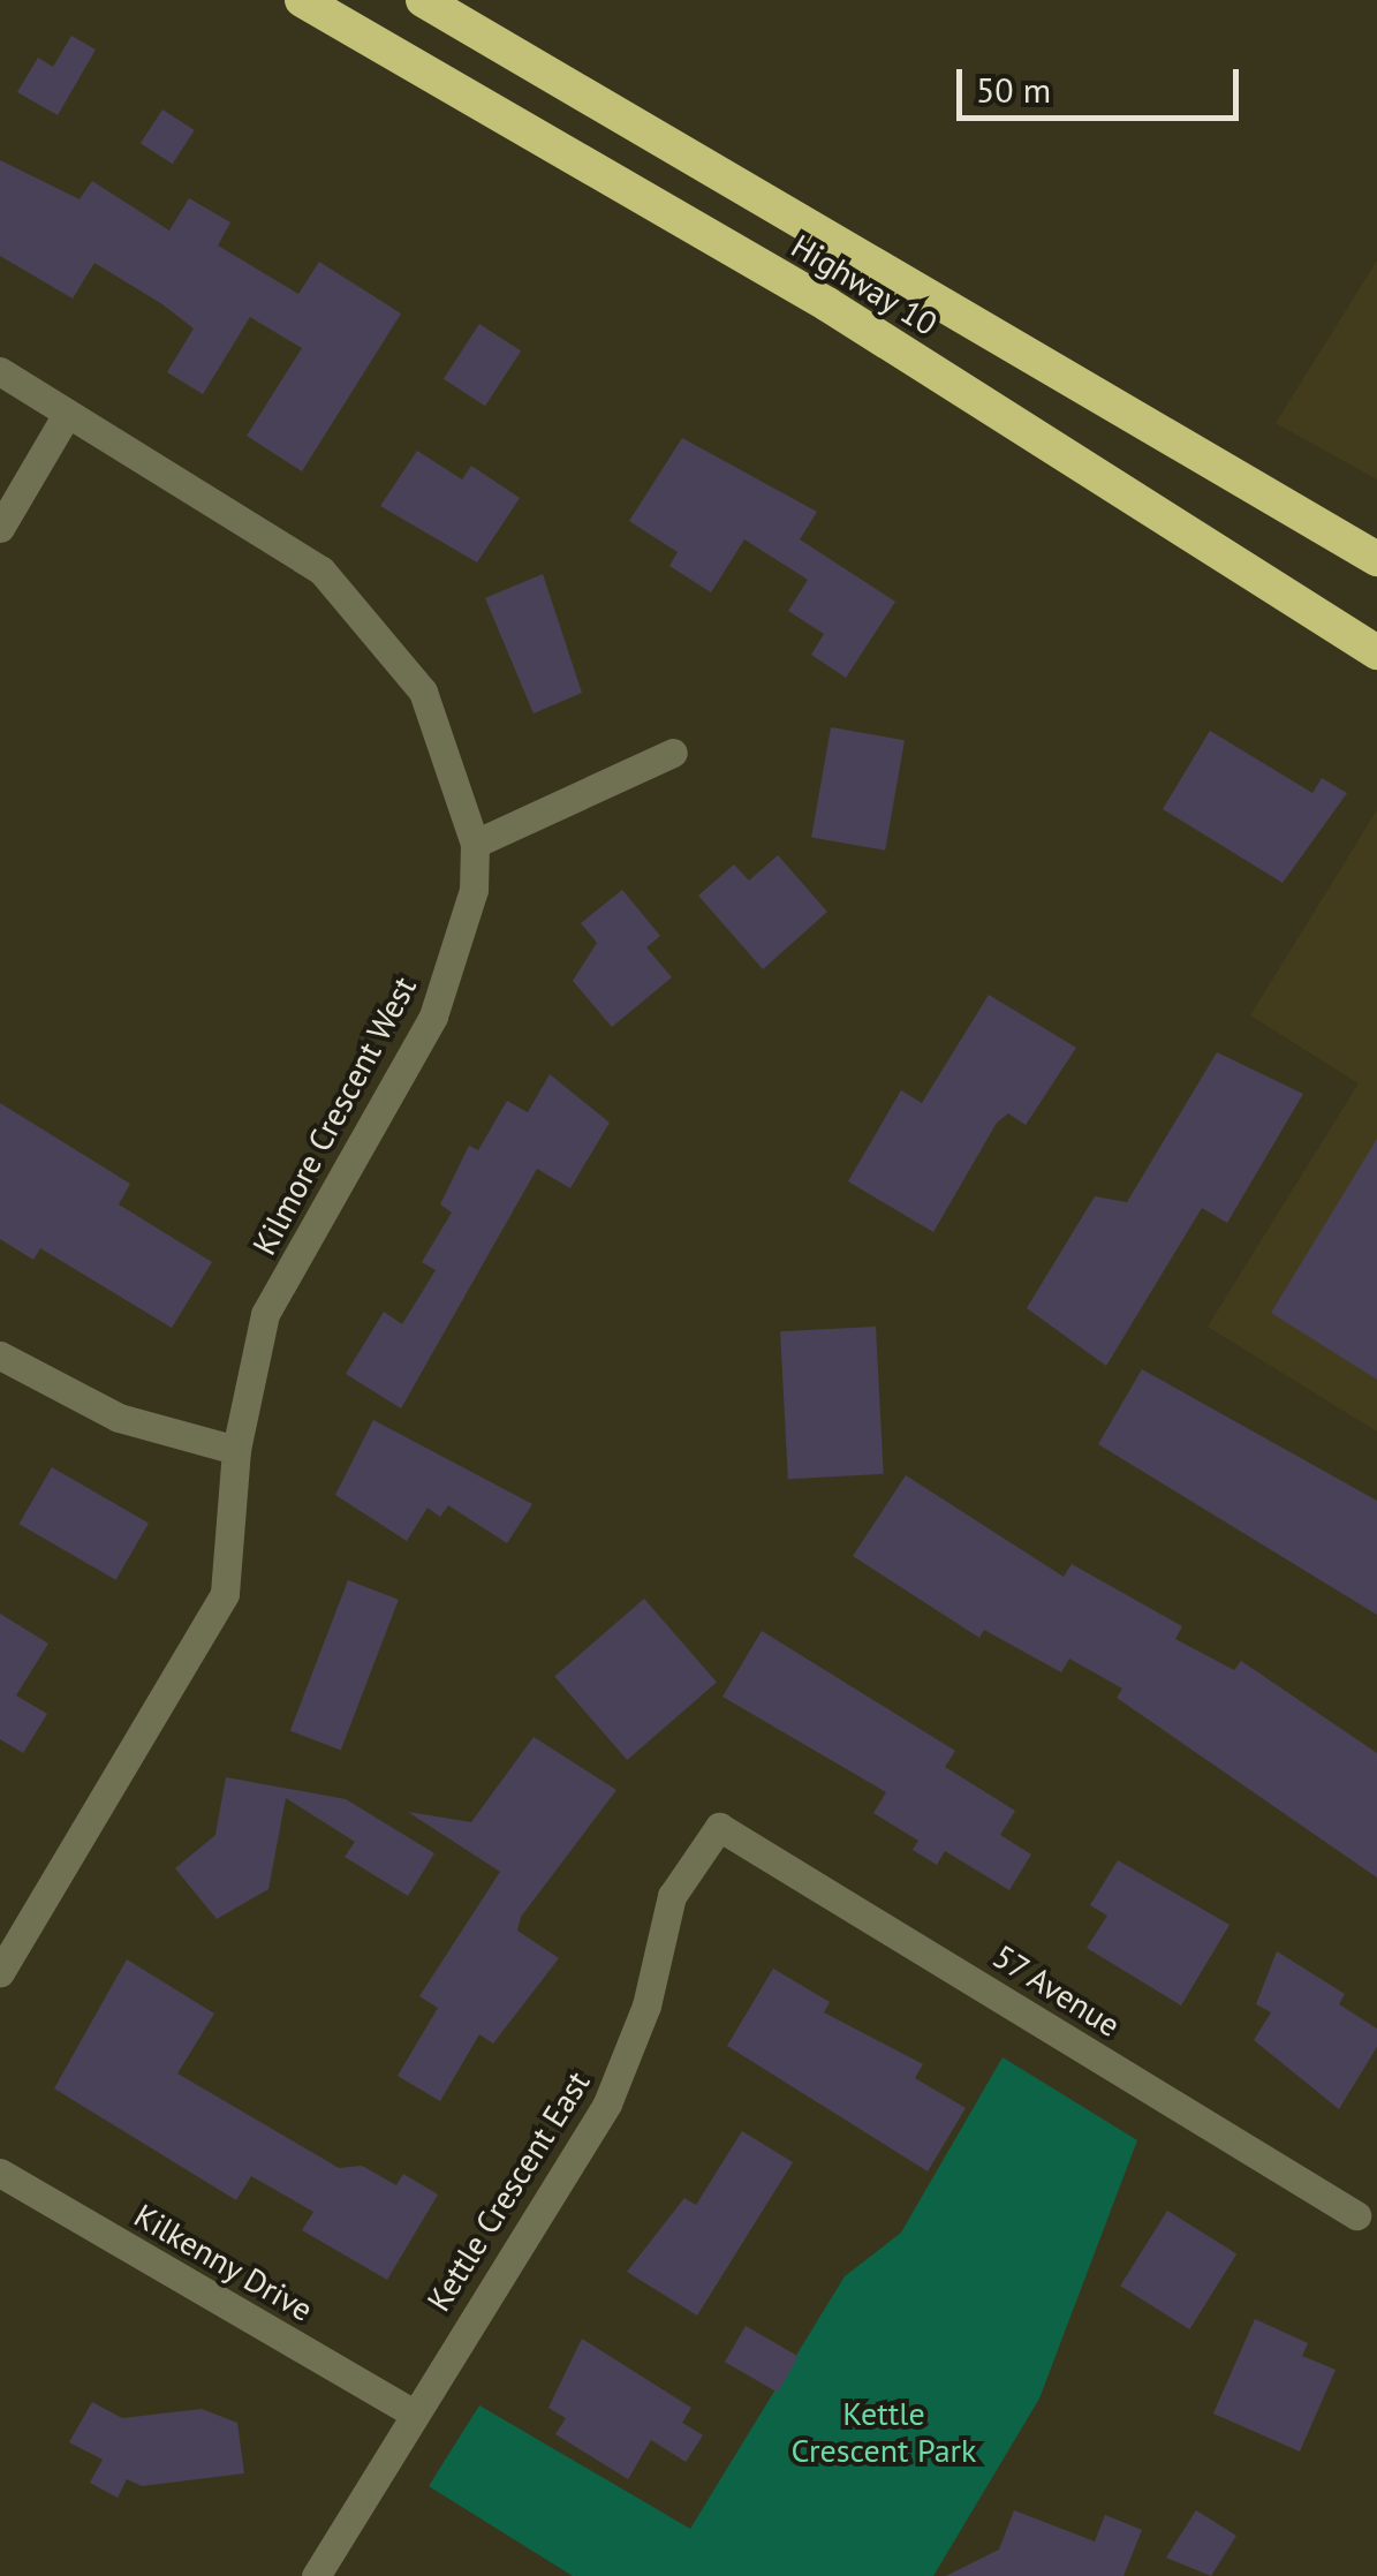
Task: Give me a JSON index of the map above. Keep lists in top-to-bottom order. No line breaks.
{"streets":{"highway":["Highway 10"],"street":["Kilmore Crescent West","57 Avenue","Kettle Crescent East","Kilkenny Drive"]},"crossings":[["57 Avenue","Kettle Crescent East"],["Kettle Crescent East","Kilkenny Drive"]],"parks":["Kettle Crescent Park"],"scale_bar":"50 m"}
